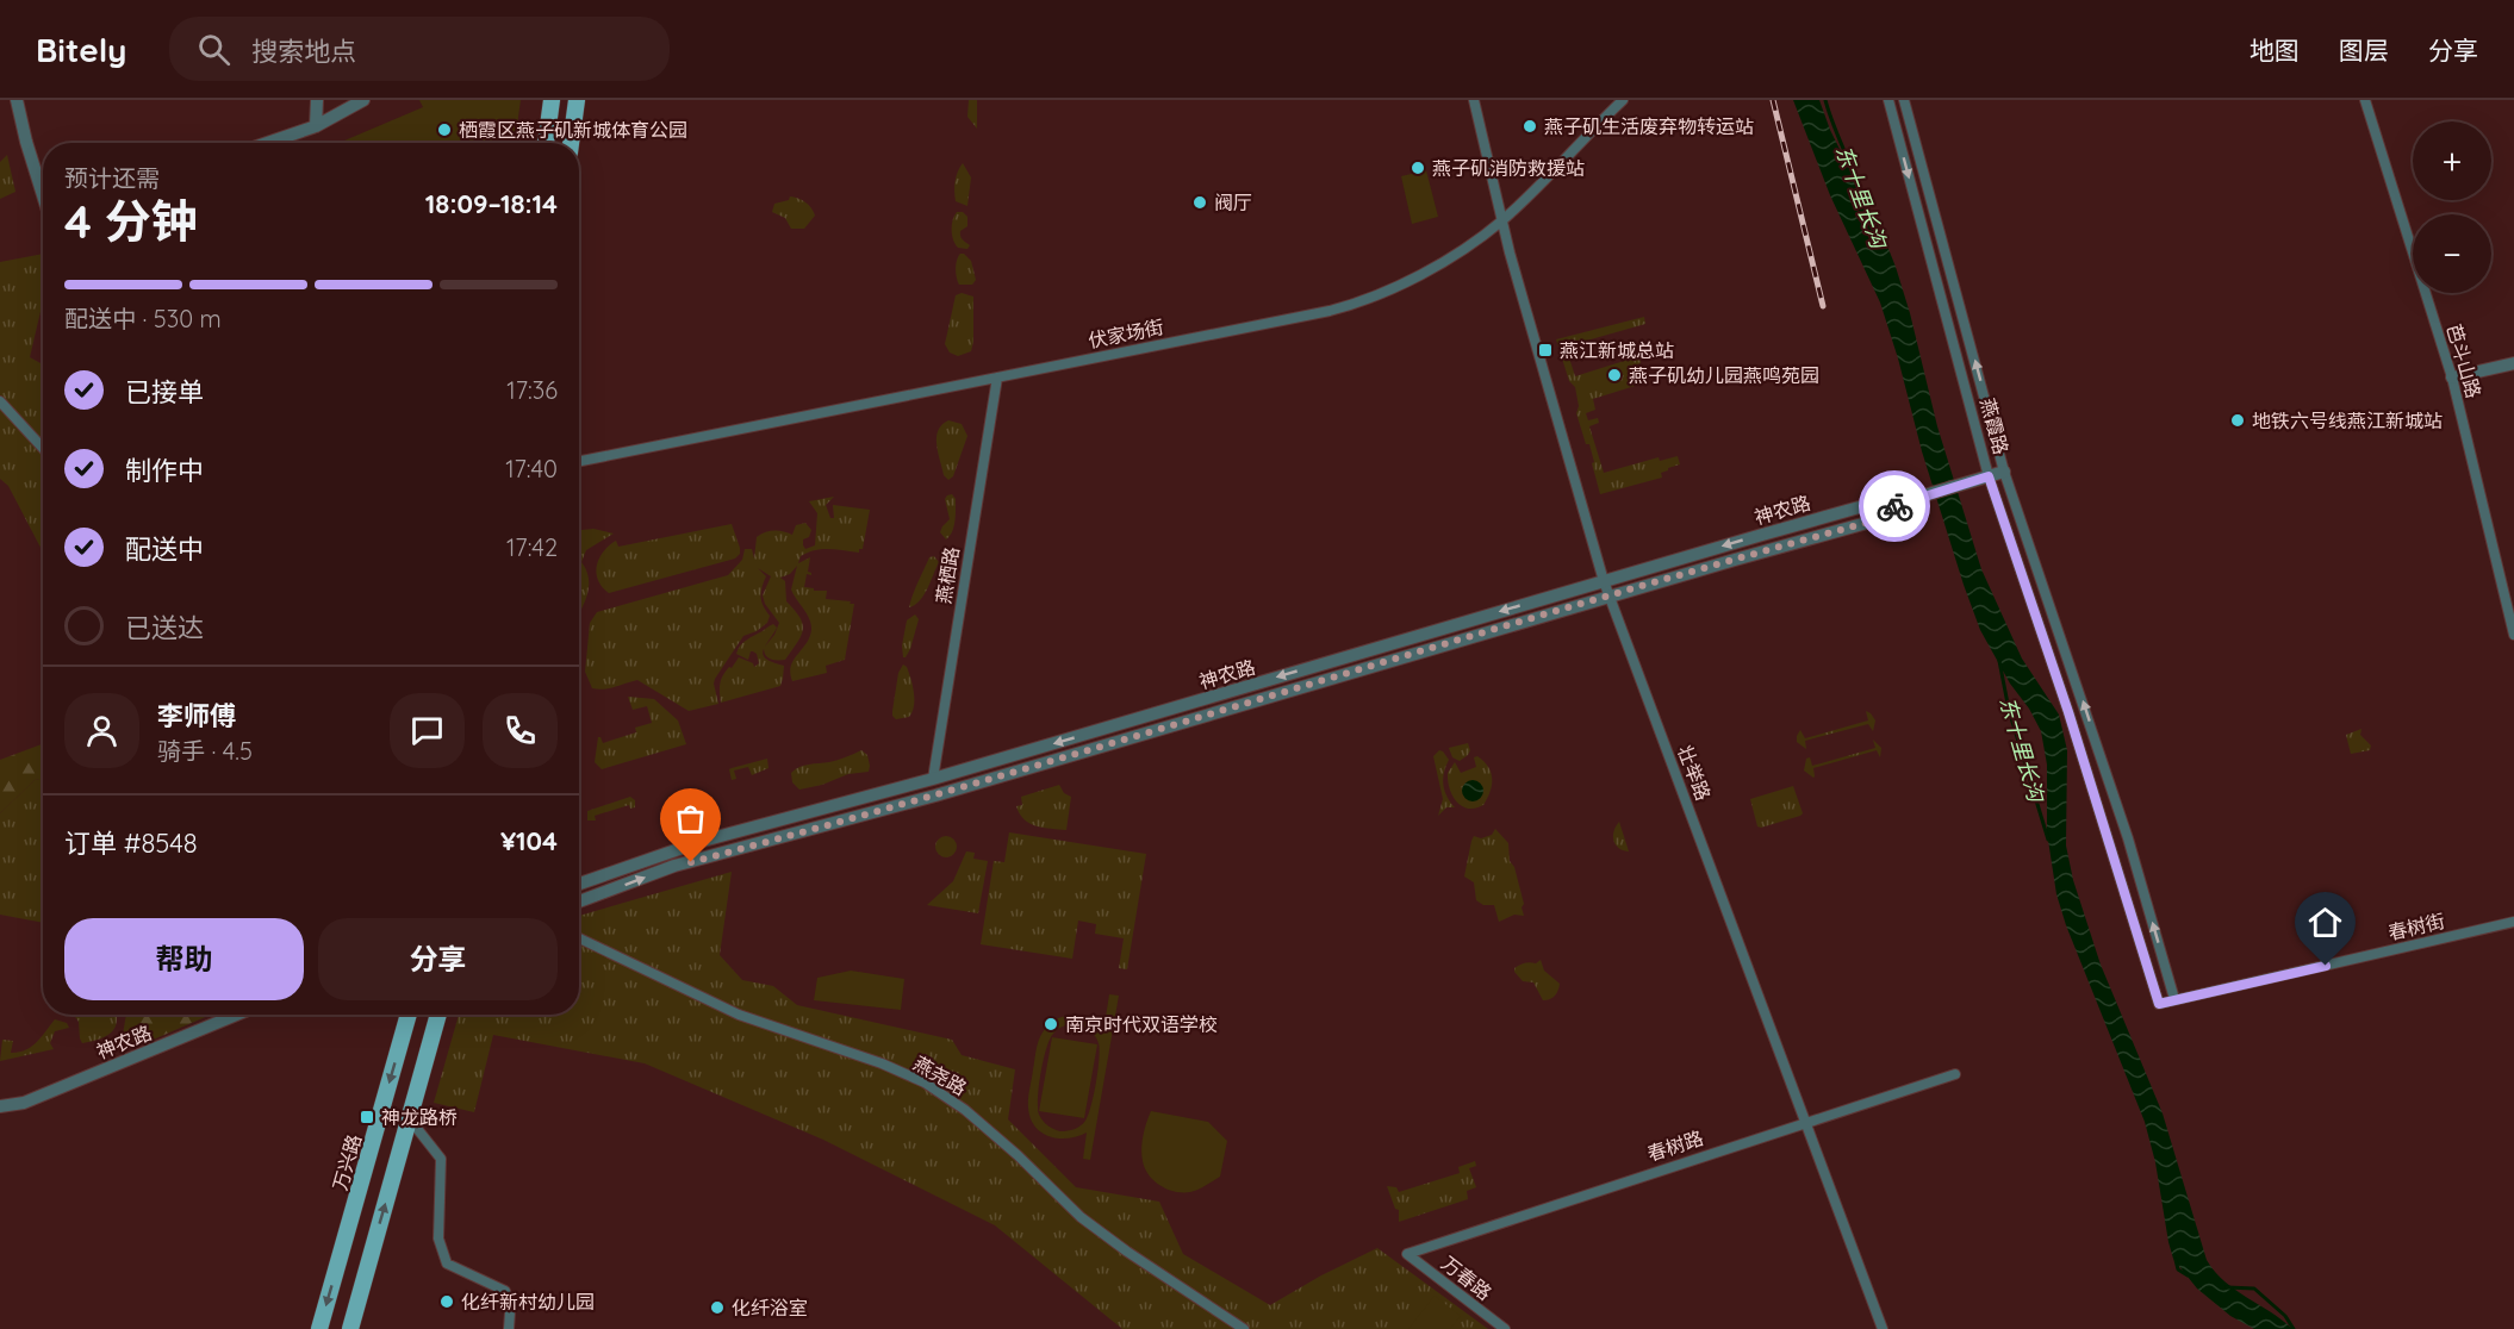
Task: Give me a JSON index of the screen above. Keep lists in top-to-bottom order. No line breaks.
{"streets":{"main road":["万兴路"],"street":["伏家场街","芭斗山路","燕霞路","神农路","燕栖路","壮举路","春树街","燕尧路","春树路","万春路"]},"crossings":[["伏家场街","燕栖路"],["伏家场街","壮举路"],["燕霞路","神农路"],["燕霞路","春树街"],["神农路","燕栖路"],["神农路","壮举路"],["壮举路","春树路"],["春树路","万春路"]],"water":["东十里长沟"],"places":{"other":["燕子矶生活废弃物转运站","栖霞区燕子矶新城体育公园","燕子矶消防救援站","阀厅","燕子矶幼儿园燕鸣苑园","地铁六号线燕江新城站","南京时代双语学校","化纤新村幼儿园","化纤浴室"],"transit":["燕江新城总站","神龙路桥"]},"page":{"header":"Bitely","search":"搜索地点","nav":["地图","图层","分享"],"map_buttons":["+","−"],"heading":["4 分钟","预计还需","18:09–18:14"],"panel":["李师傅","骑手 · 4.5","订单 #8548","¥104"],"bar":"配送中 · 530 m","list":[["已接单","17:36"],["制作中","17:40"],["配送中","17:42"],"已送达"],"buttons":["帮助","分享"]}}
